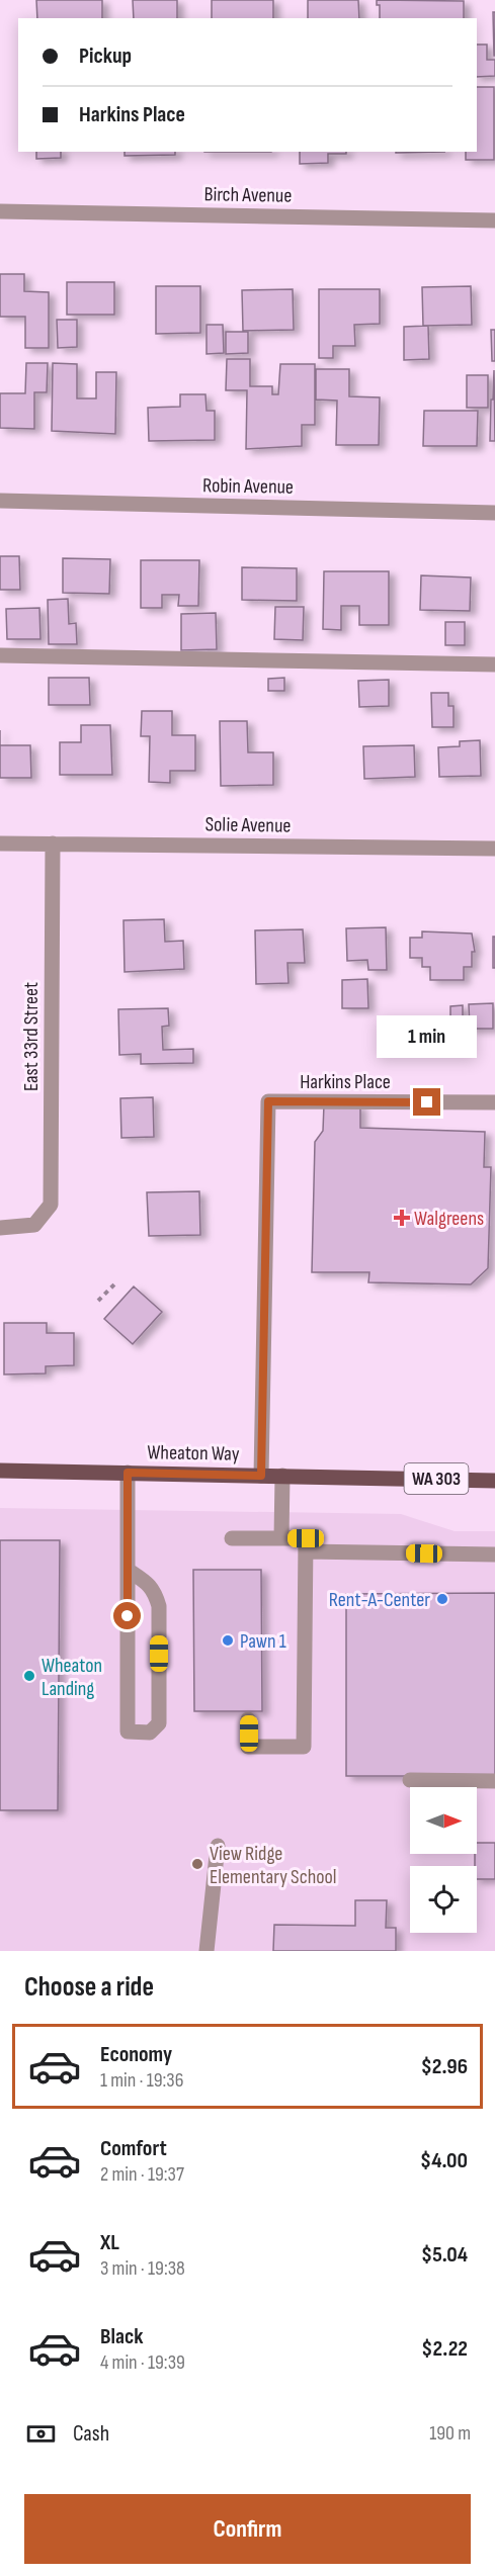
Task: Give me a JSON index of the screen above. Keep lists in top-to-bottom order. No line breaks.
{"streets":{"main road":["Wheaton Way","WA 303"],"street":["Birch Avenue","Robin Avenue","Solie Avenue","East 33rd Street","Harkins Place"]},"crossings":[["Solie Avenue","East 33rd Street"],["Harkins Place","Wheaton Way"]],"places":{"health":["Walgreens"],"other":["Rent-A-Center","Pawn 1","Wheaton Landing","View Ridge Elementary School"]},"north":"right","page":{"banner":["Pickup","Harkins Place"],"bubble":"1 min","heading":"Choose a ride","list":[{"name":"Economy","note":"1 min · 19:36","value":"$2.96"},{"name":"Comfort","note":"2 min · 19:37","value":"$4.00"},{"name":"XL","note":"3 min · 19:38","value":"$5.04"},{"name":"Black","note":"4 min · 19:39","value":"$2.22"}],"pay":["Cash","190 m"],"buttons":"Confirm"}}
